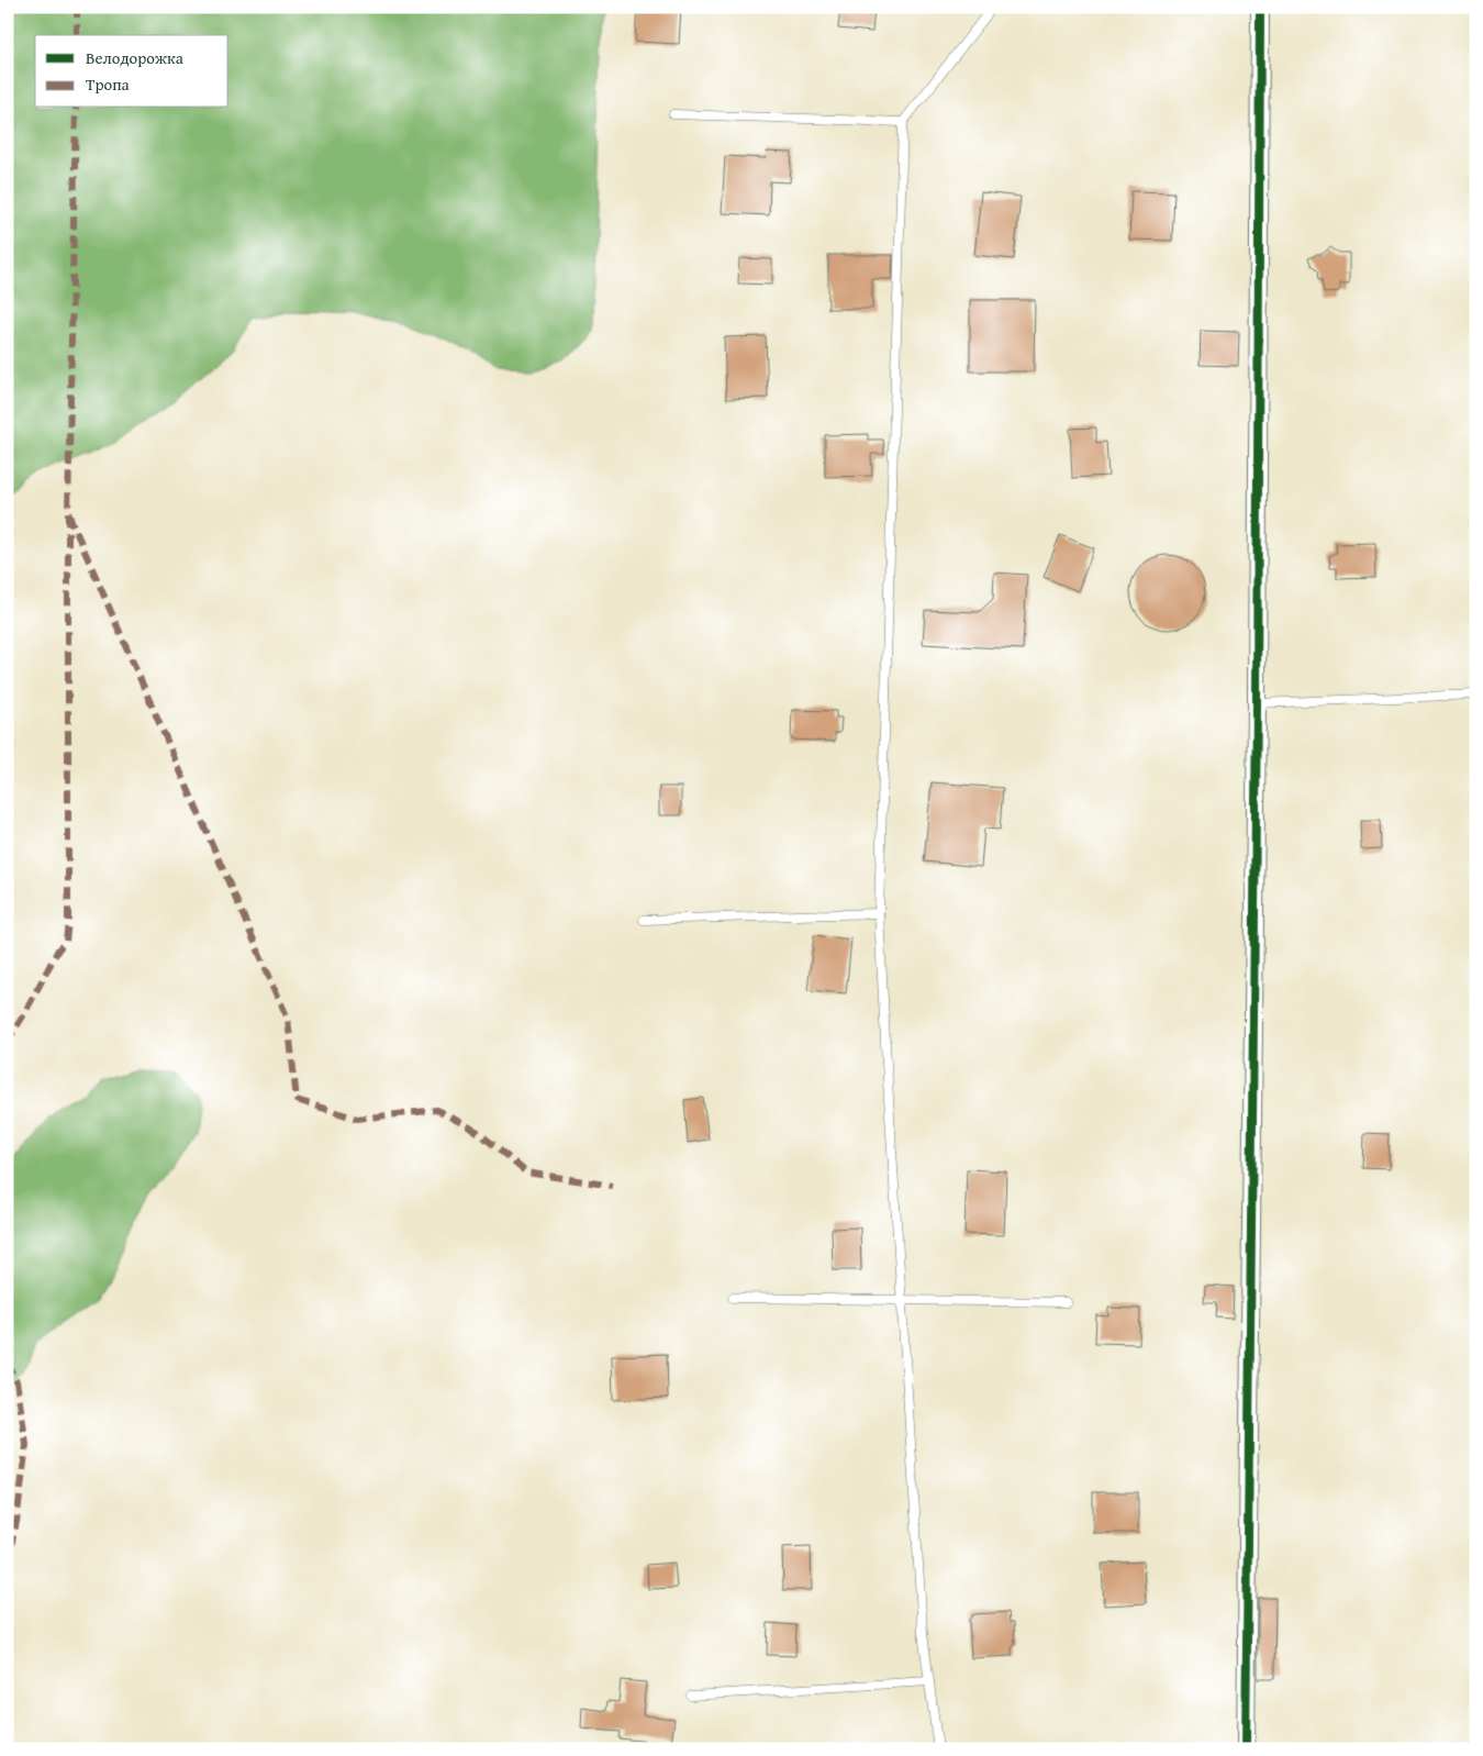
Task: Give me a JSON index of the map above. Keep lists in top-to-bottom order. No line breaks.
{"legend":["Велодорожка","Тропа"]}
